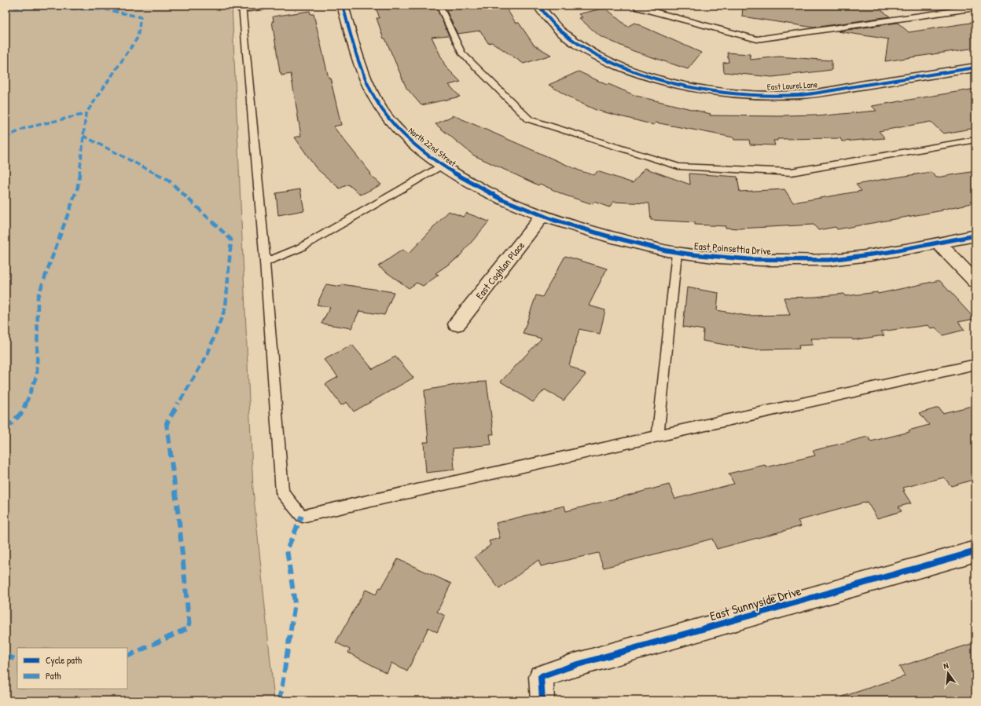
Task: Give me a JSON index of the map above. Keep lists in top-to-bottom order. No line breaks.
{"streets":{"street":["East Laurel Lane","North 22nd Street","East Poinsettia Drive","East Coghlan Place","East Sunnyside Drive"]},"crossings":[["North 22nd Street","East Poinsettia Drive"],["East Poinsettia Drive","East Coghlan Place"]],"legend":["Cycle path","Path"],"north":"top"}
